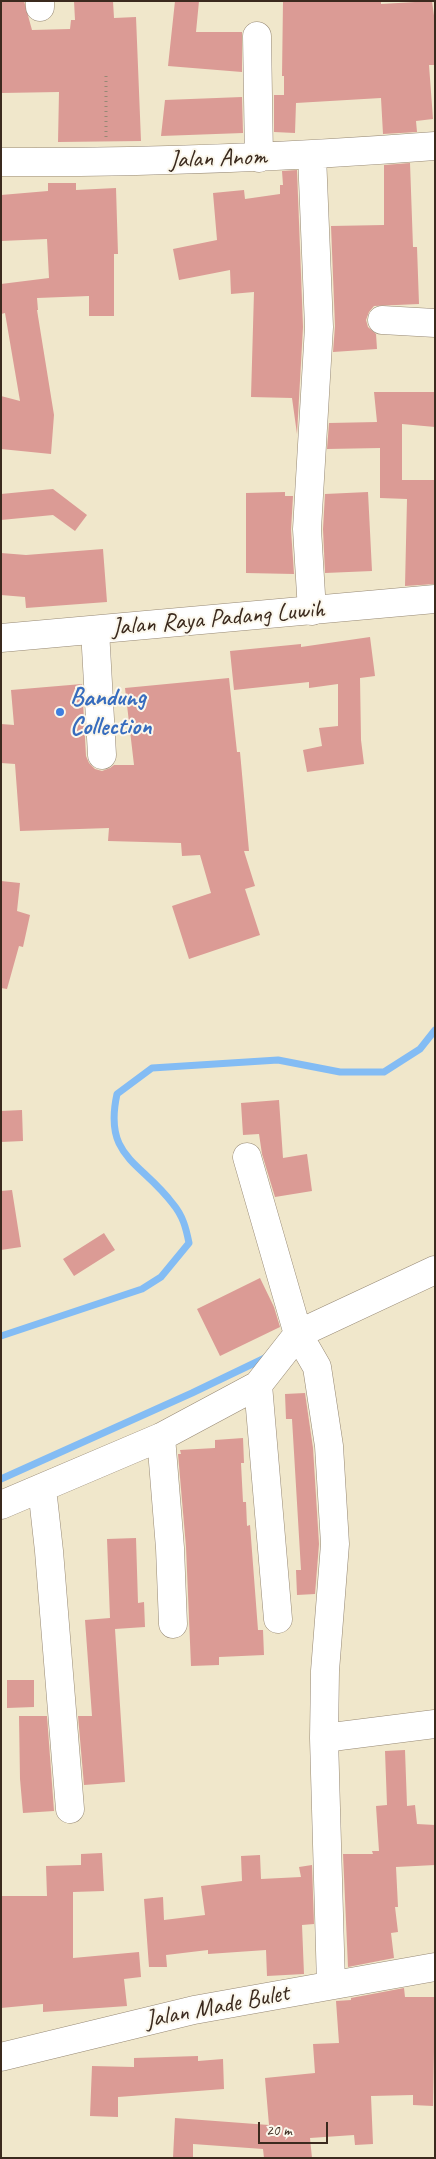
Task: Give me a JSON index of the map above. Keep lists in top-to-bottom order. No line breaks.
{"streets":{"street":["Jalan Anom","Jalan Raya Padang Luwih","Jalan Made Bulet"]},"places":["Bandung Collection"],"scale_bar":"20 m"}
